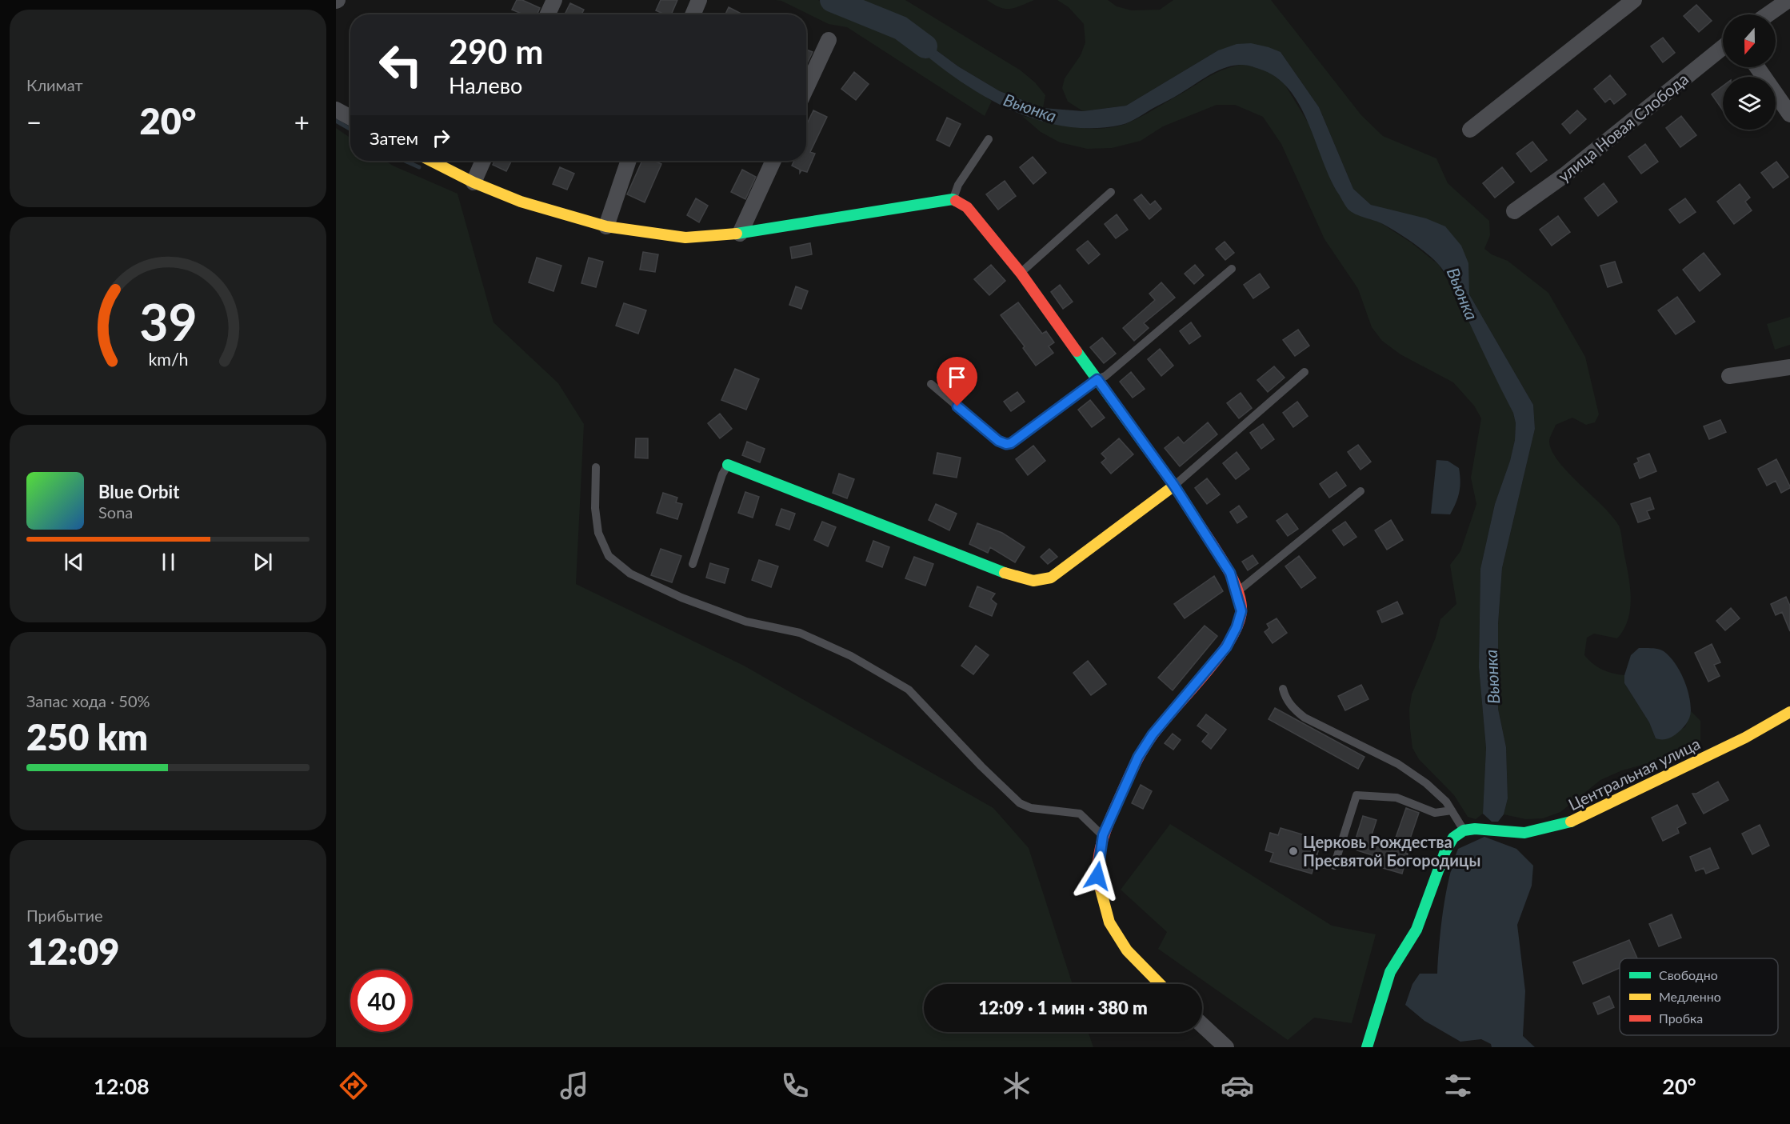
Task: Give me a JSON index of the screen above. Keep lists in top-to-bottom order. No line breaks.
{"streets":{"street":["улица Новая Слобода","Центральная улица"]},"water":["Вьюнка"],"places":["Церковь Рождества Пресвятой Богородицы"],"legend":["Свободно","Медленно","Пробка"],"north":"bottom","page":{"tile":["Климат",["Запас хода · 50%","250 km"],["Прибытие","12:09"]],"turn":["290 m","Налево"],"heat":["−","20°","+"],"then":"Затем","song":["Blue Orbit","Sona"],"limit":"40","trip":"12:09 · 1 мин · 380 m","tabs":["12:08","20°"],"gauge":["39","km/h"]}}
